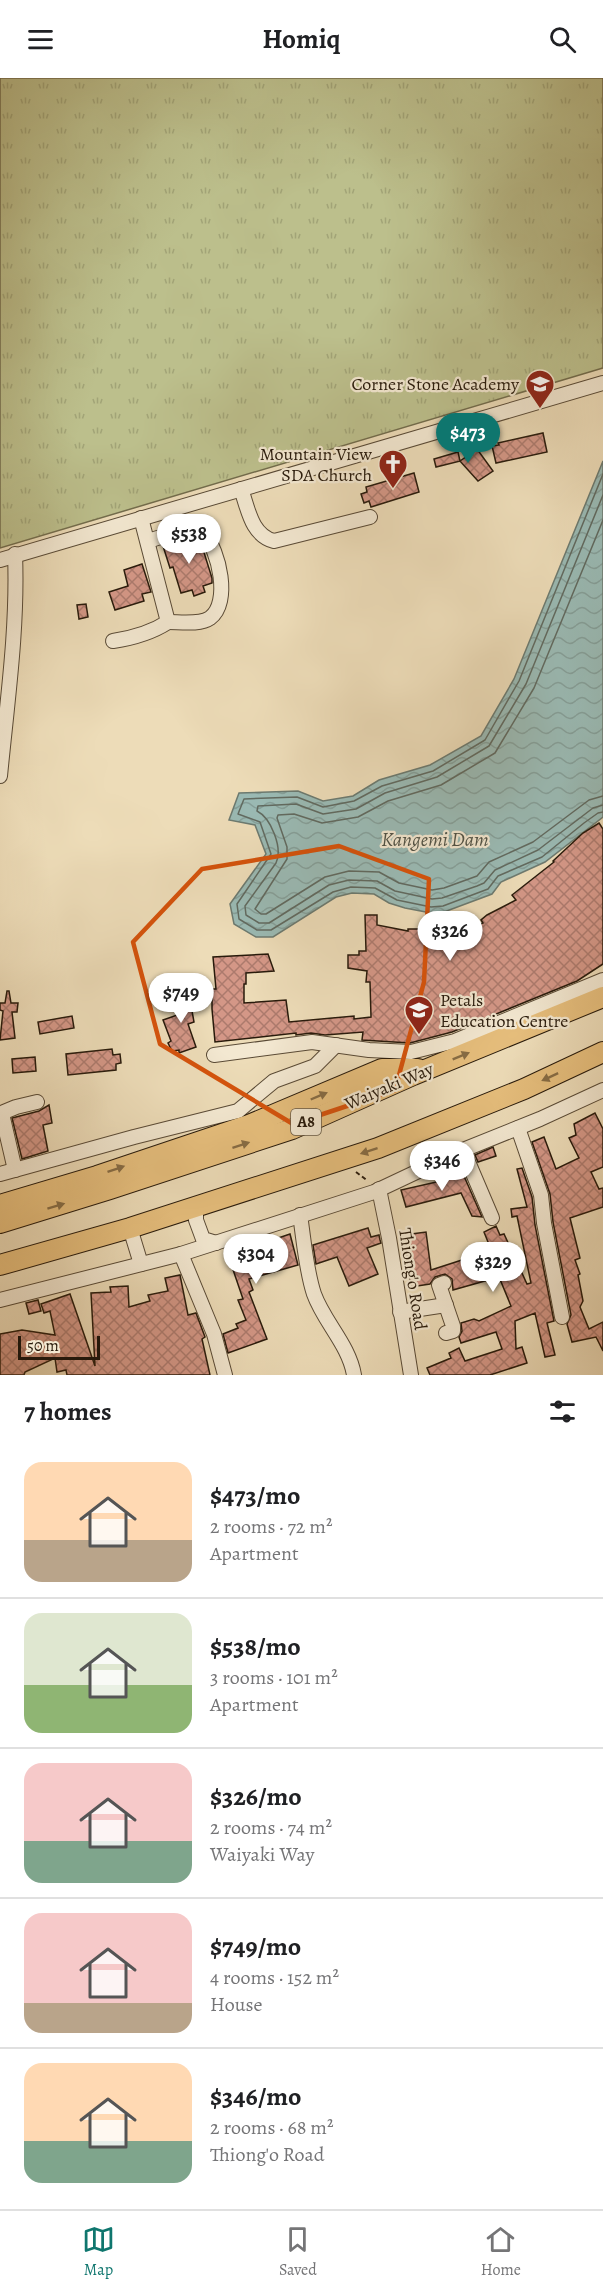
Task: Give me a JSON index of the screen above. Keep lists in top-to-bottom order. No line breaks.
{"streets":{"highway":["Waiyaki Way","A8"],"street":["Thiong'o Road"]},"water":["Kangemi Dam"],"places":{"school or university":["Corner Stone Academy","Petals Education Centre"],"church":["Mountain View SDA Church"]},"scale_bar":"50 m","page":{"header":"Homiq","price":["$473","$538","$326","$749","$346","$304","$329"],"scale":"50 m","heading":"7 homes","list":[{"name":"$473/mo","note":"2 rooms · 72 m² · Apartment"},{"name":"$538/mo","note":"3 rooms · 101 m² · Apartment"},{"name":"$326/mo","note":"2 rooms · 74 m² · Waiyaki Way"},{"name":"$749/mo","note":"4 rooms · 152 m² · House"},{"name":"$346/mo","note":"2 rooms · 68 m² · Thiong'o Road"}],"tabs":["Map","Saved","Home"]}}
